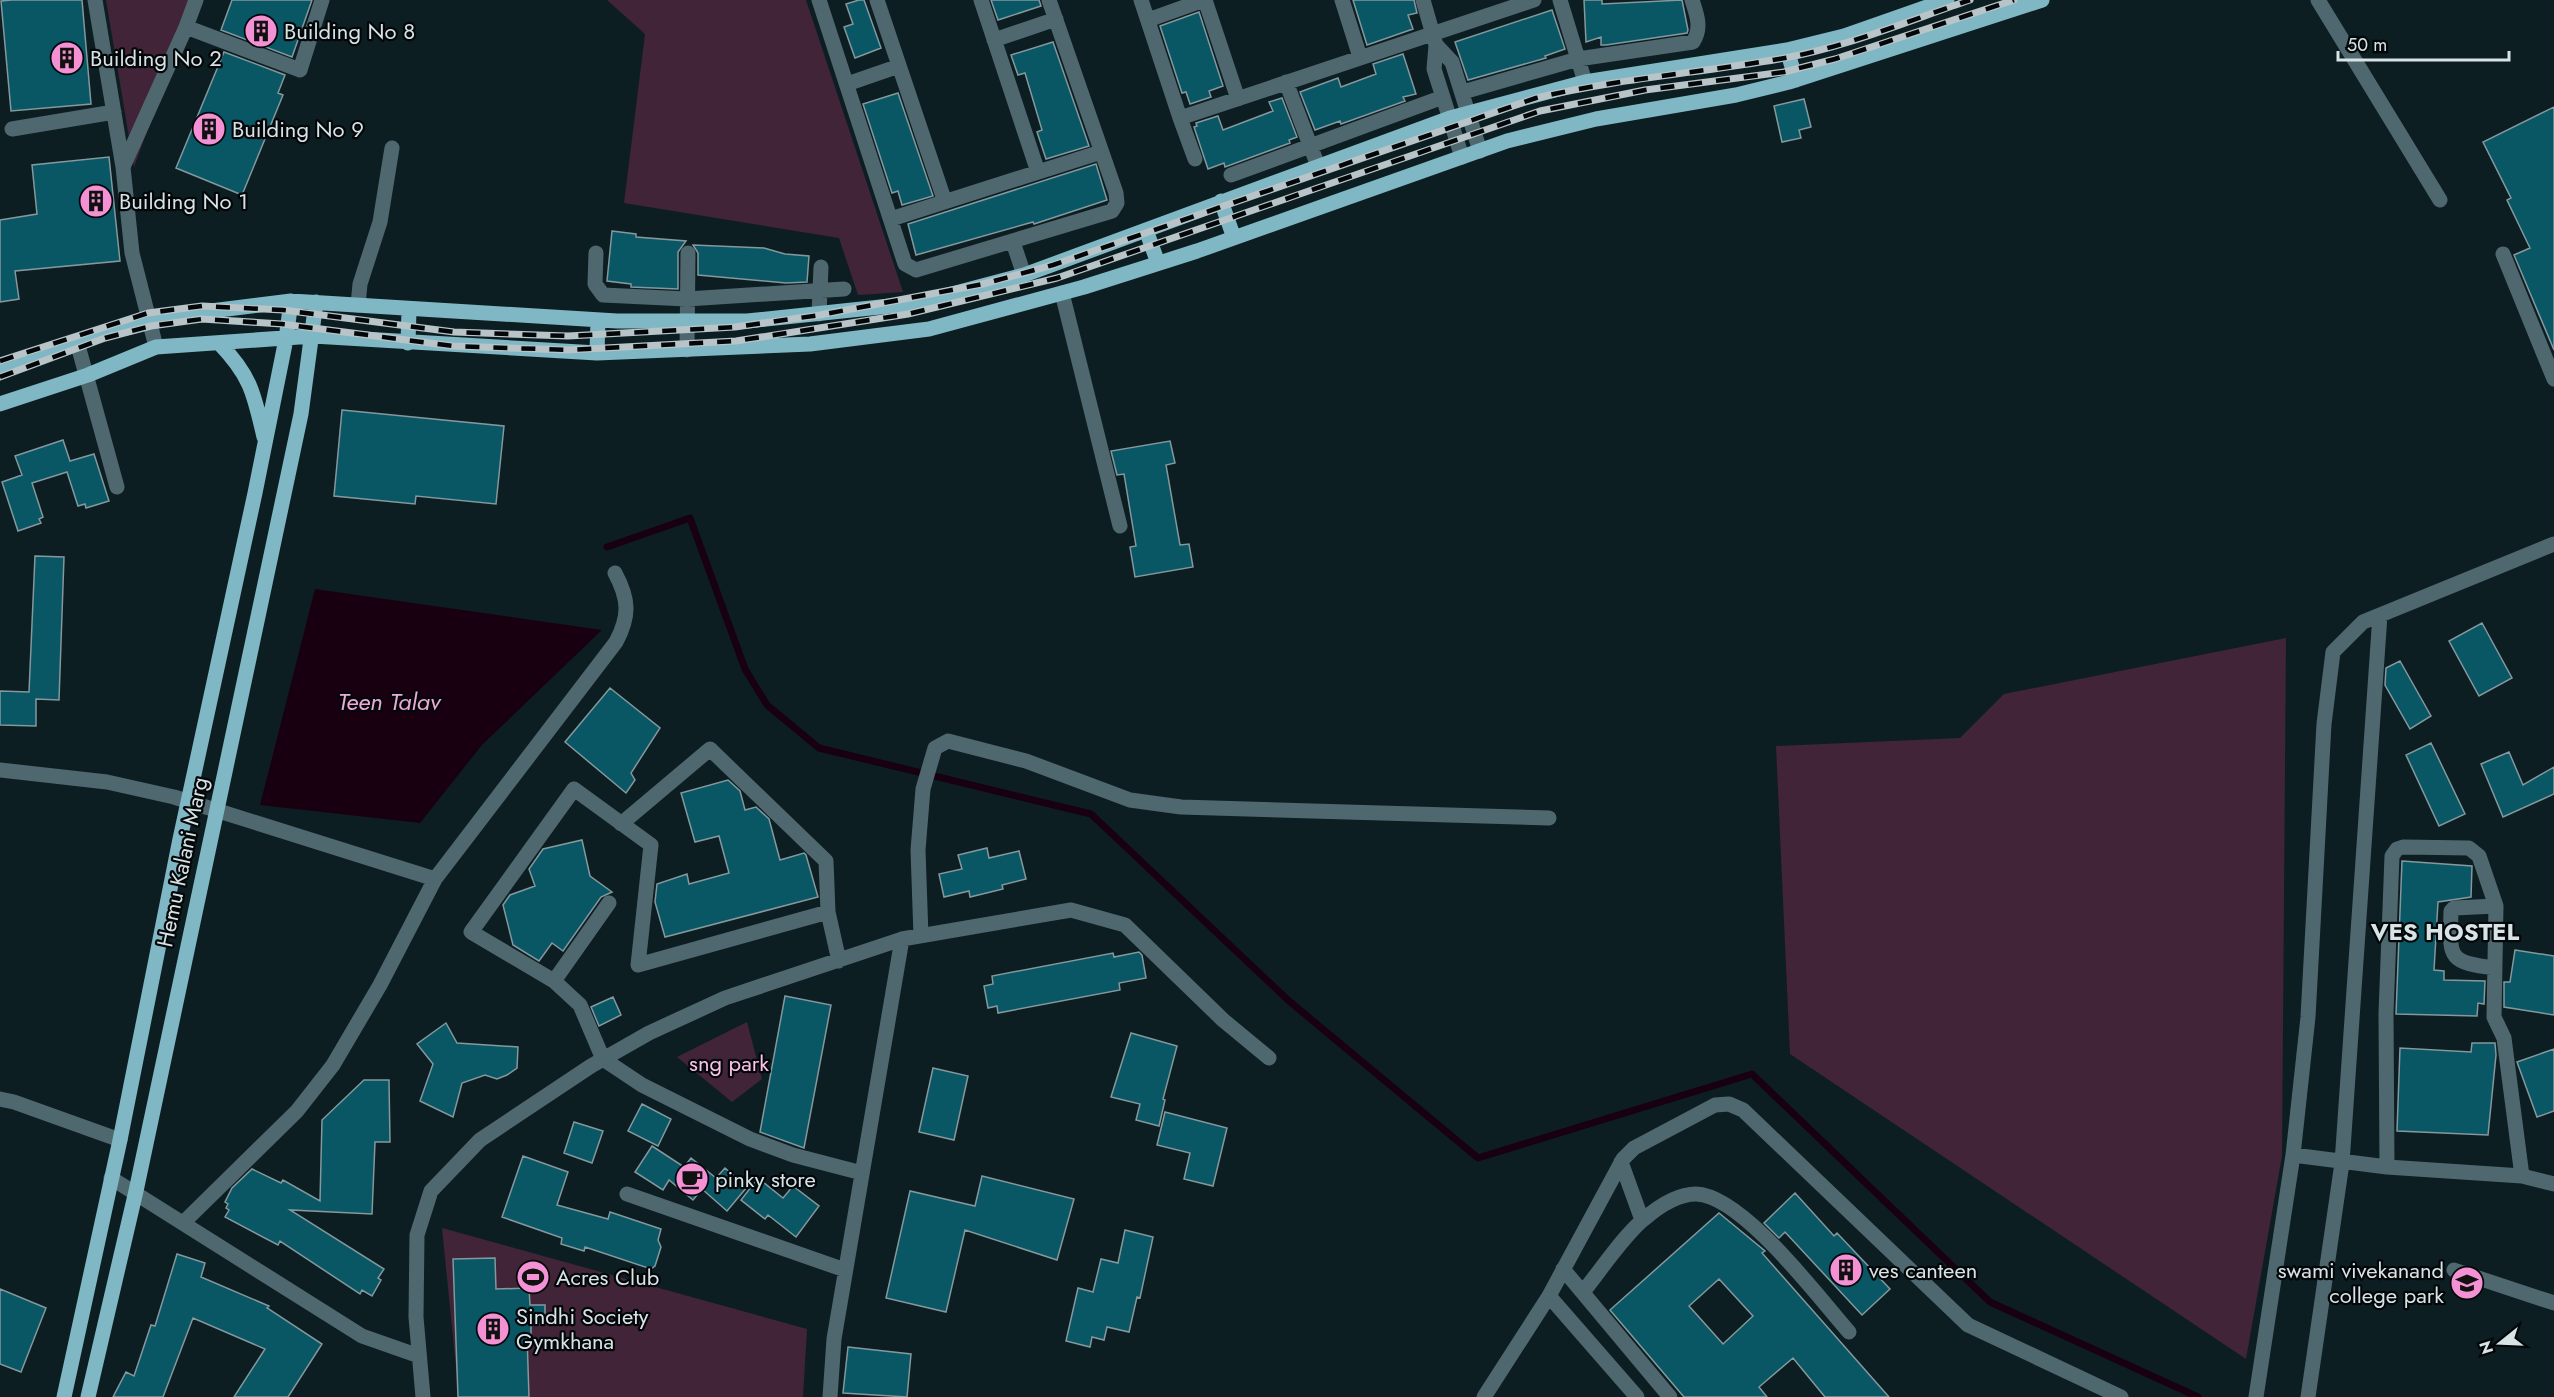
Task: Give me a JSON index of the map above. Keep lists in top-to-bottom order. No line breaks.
{"streets":{"main road":["Hemu Kalani Marg"]},"districts":["VES HOSTEL"],"water":["Teen Talav"],"parks":["sng park"],"places":{"building":["Building No 8","Building No 2","Building No 9","Building No 1","ves canteen","Sindhi Society Gymkhana"],"cafe":["pinky store"],"sports":["Acres Club"],"school or university":["swami vivekanand college park"]},"scale_bar":"50 m","north":"left"}
